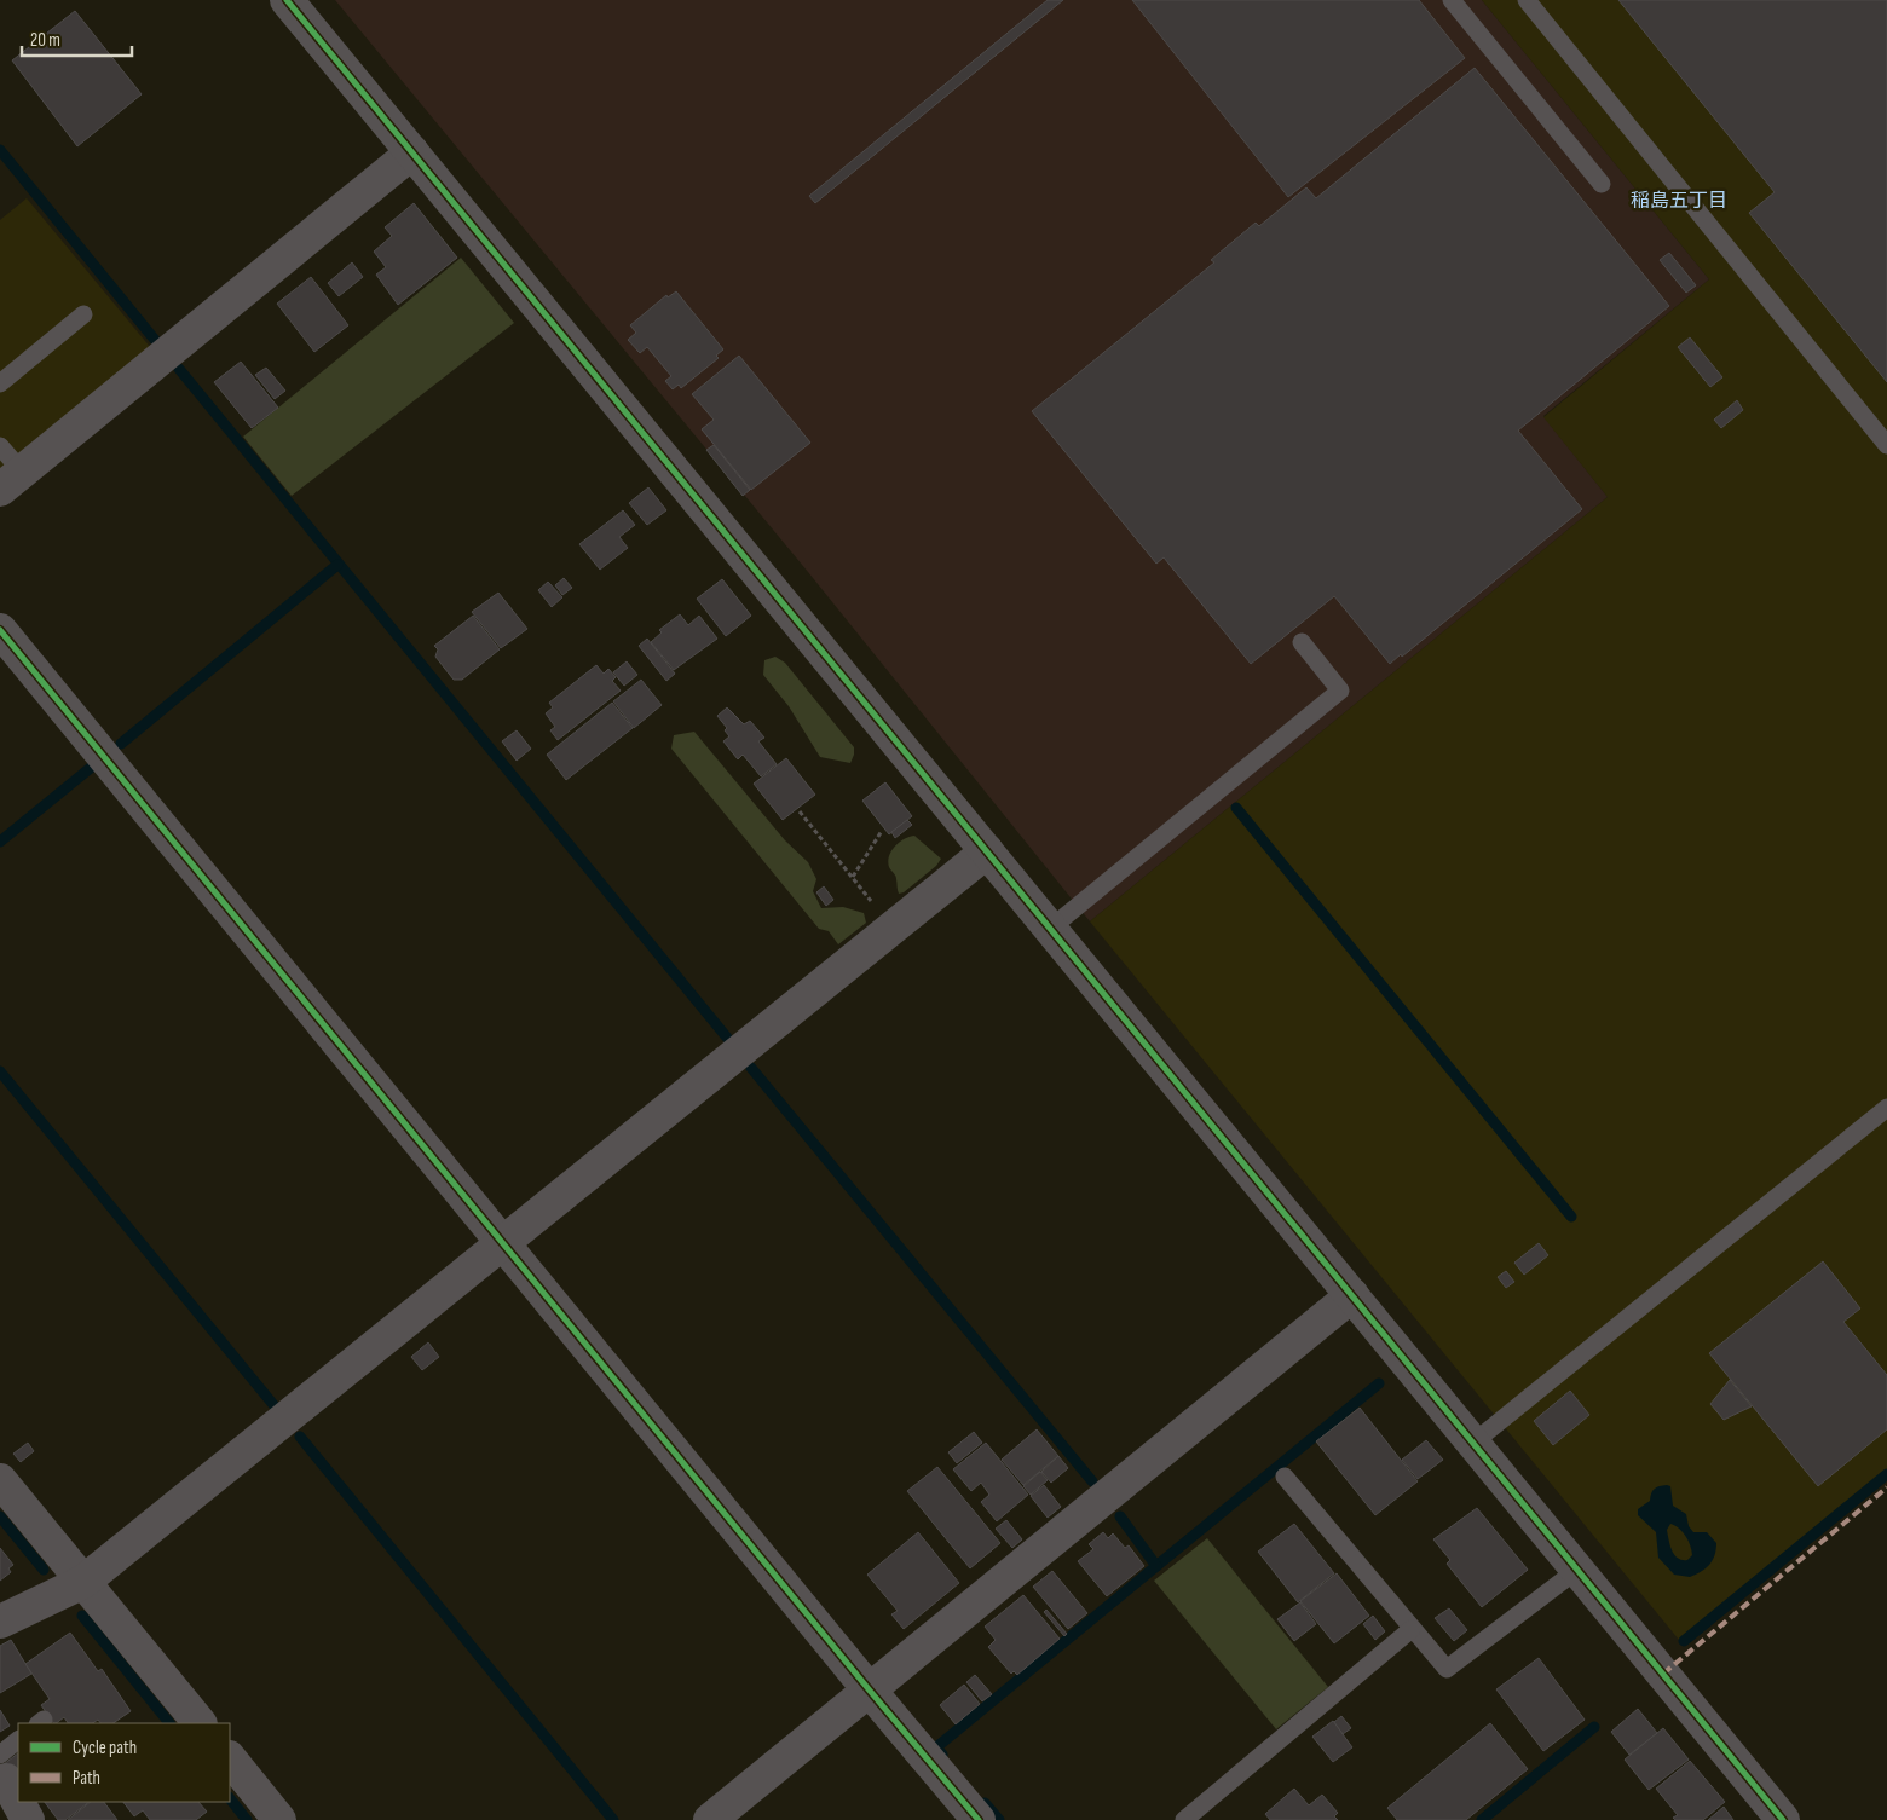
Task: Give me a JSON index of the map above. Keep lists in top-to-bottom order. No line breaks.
{"districts":["稲島五丁目"],"legend":["Cycle path","Path"],"scale_bar":"20 m"}
